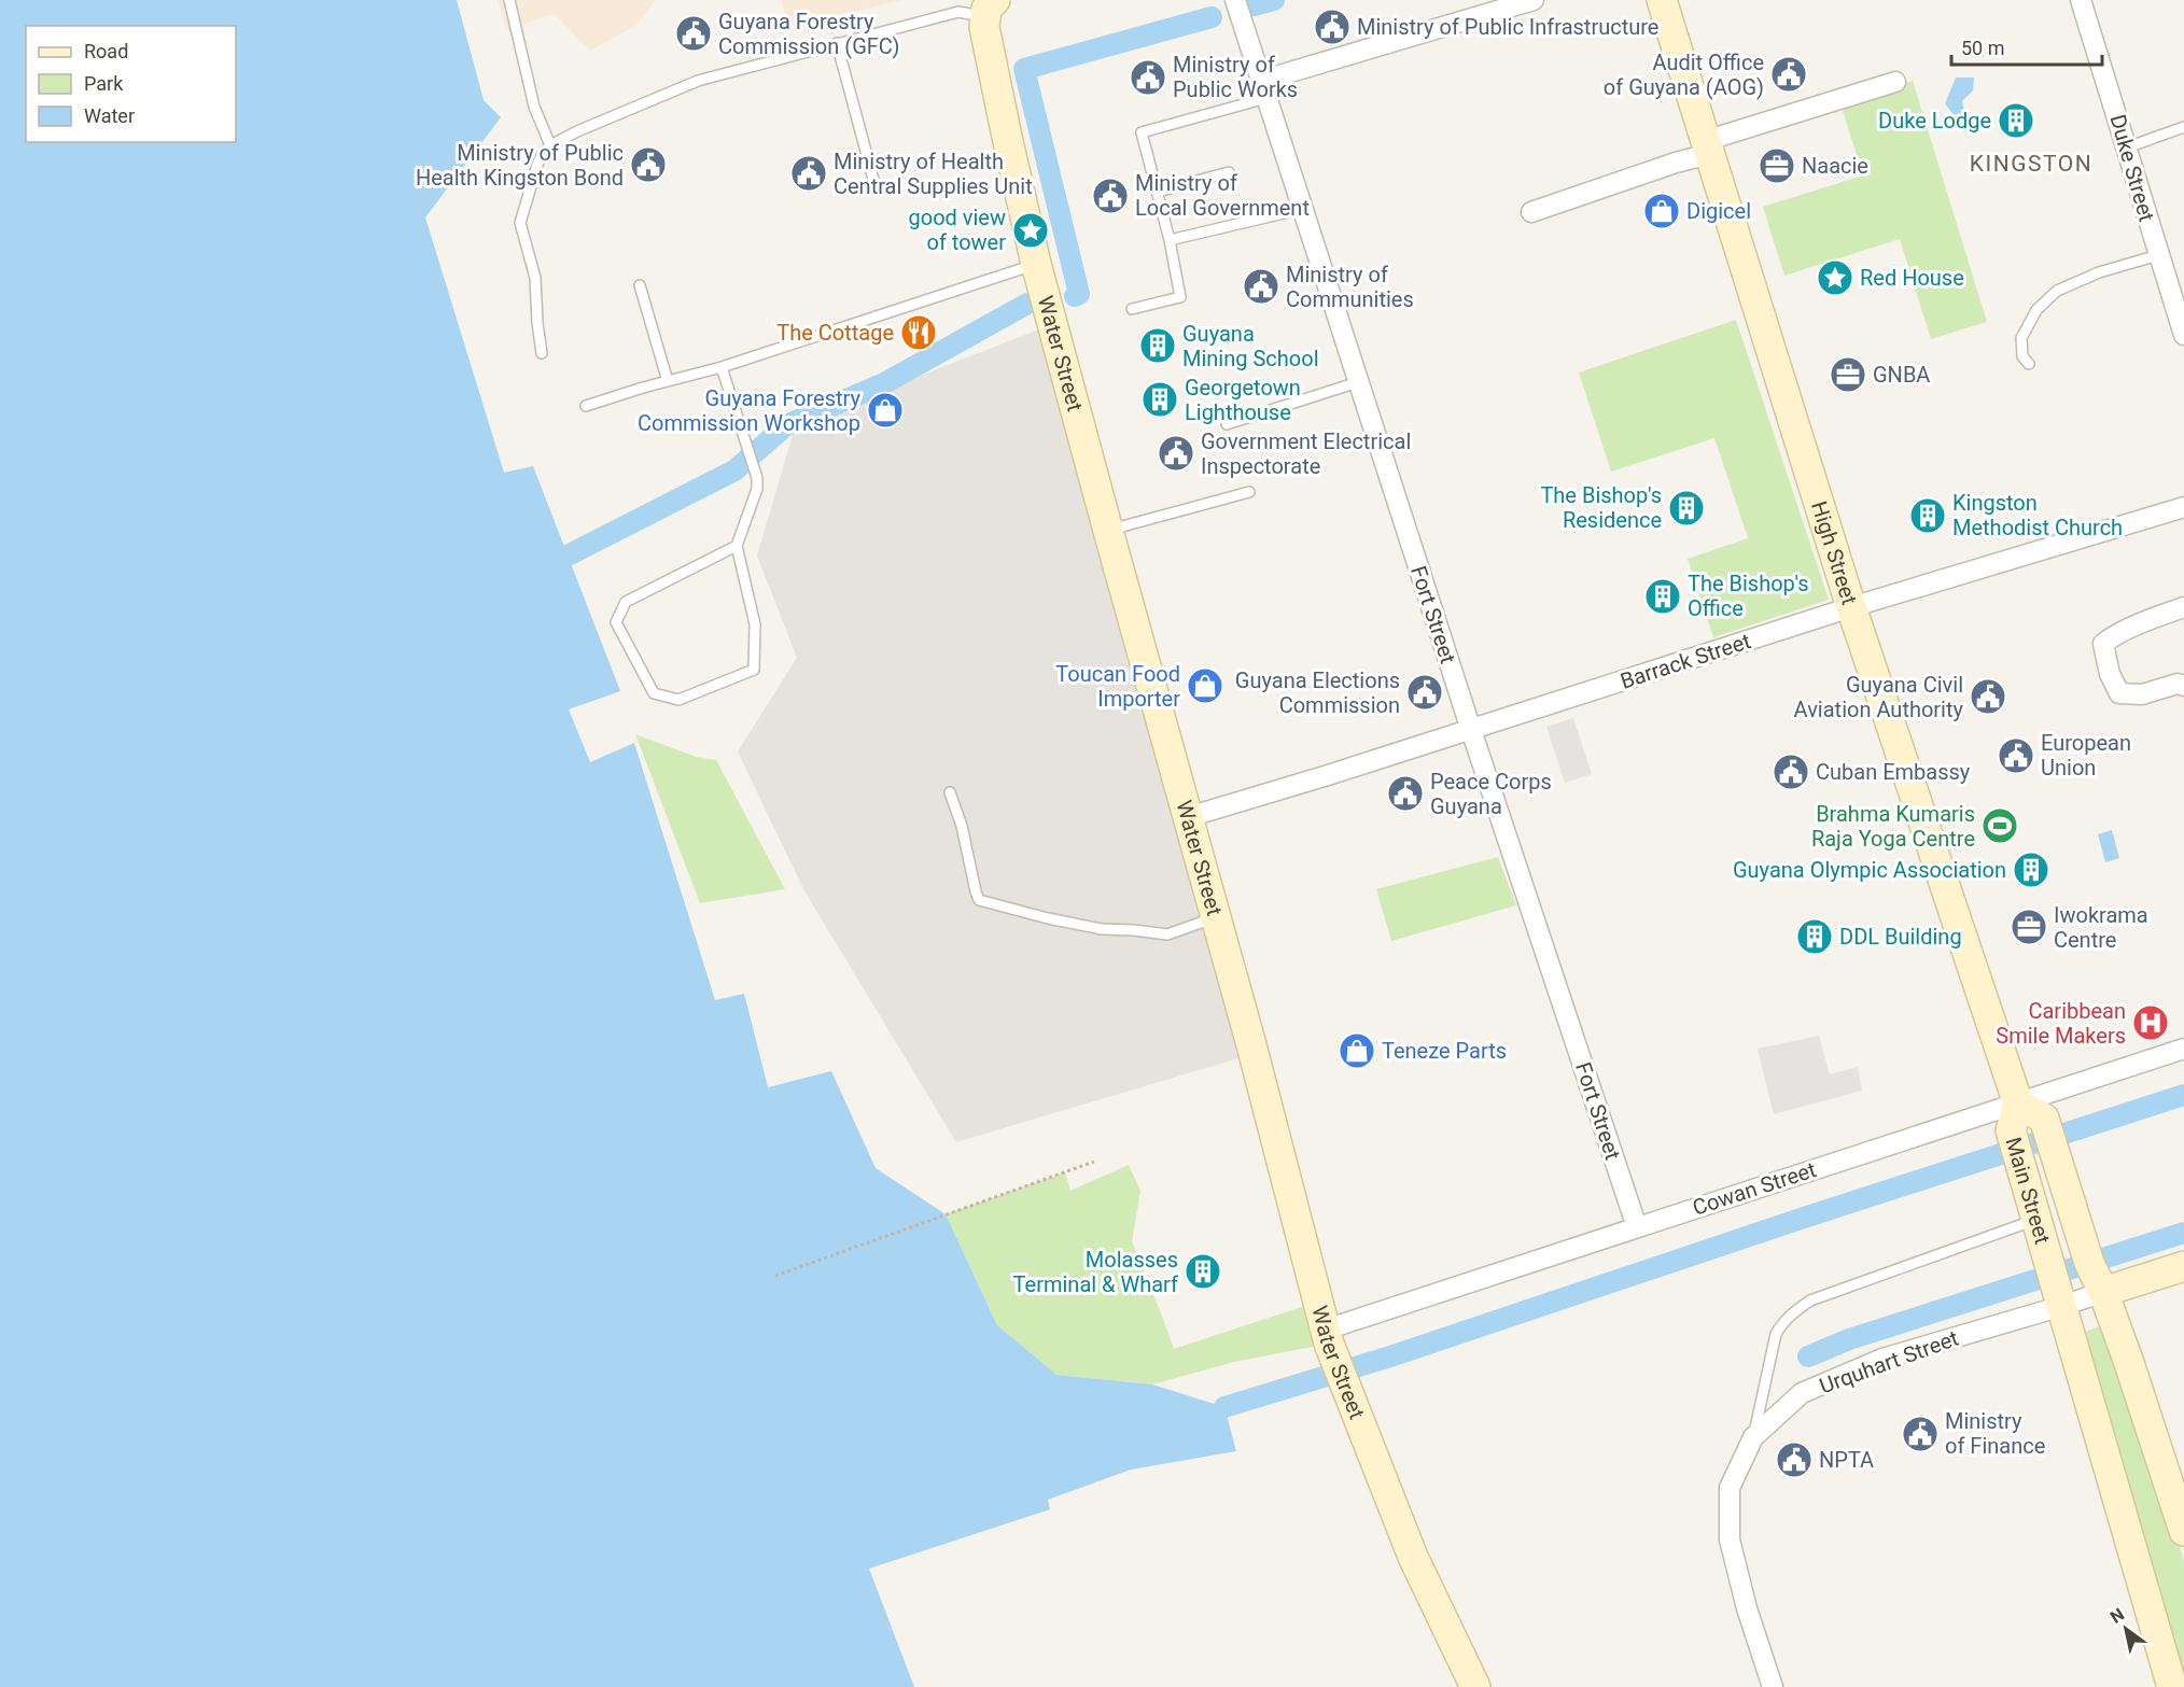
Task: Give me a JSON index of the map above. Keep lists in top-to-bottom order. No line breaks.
{"streets":{"main road":["Water Street","High Street","Main Street"],"street":["Duke Street","Fort Street","Barrack Street","Cowan Street","Urquhart Street"]},"crossings":[["Water Street","Barrack Street"],["Water Street","Cowan Street"],["High Street","Barrack Street"],["High Street","Cowan Street"],["High Street","Main Street"],["Fort Street","Barrack Street"],["Fort Street","Cowan Street"],["Cowan Street","Main Street"],["Main Street","Urquhart Street"]],"districts":["KINGSTON"],"places":{"public building":["Ministry of Public Infrastructure","Guyana Forestry Commission (GFC)","Audit Office of Guyana (AOG)","Ministry of Public Works","Ministry of Public Health Kingston Bond","Ministry of Health Central Supplies Unit","Ministry of Local Government","Ministry of Communities","Government Electrical Inspectorate","Guyana Elections Commission","Guyana Civil Aviation Authority","European Union","Cuban Embassy","Peace Corps Guyana","Ministry of Finance","NPTA"],"building":["Duke Lodge","Guyana Mining School","Georgetown Lighthouse","The Bishop's Residence","Kingston Methodist Church","The Bishop's Office","Guyana Olympic Association","DDL Building","Molasses Terminal & Wharf"],"office":["Naacie","GNBA","Iwokrama Centre"],"shop":["Digicel","Guyana Forestry Commission Workshop","Toucan Food Importer","Teneze Parts"],"place":["good view of tower","Red House"],"restaurant":["The Cottage"],"sports":["Brahma Kumaris Raja Yoga Centre"],"hospital":["Caribbean Smile Makers"]},"legend":["Road","Park","Water"],"scale_bar":"50 m","north":"top left"}
